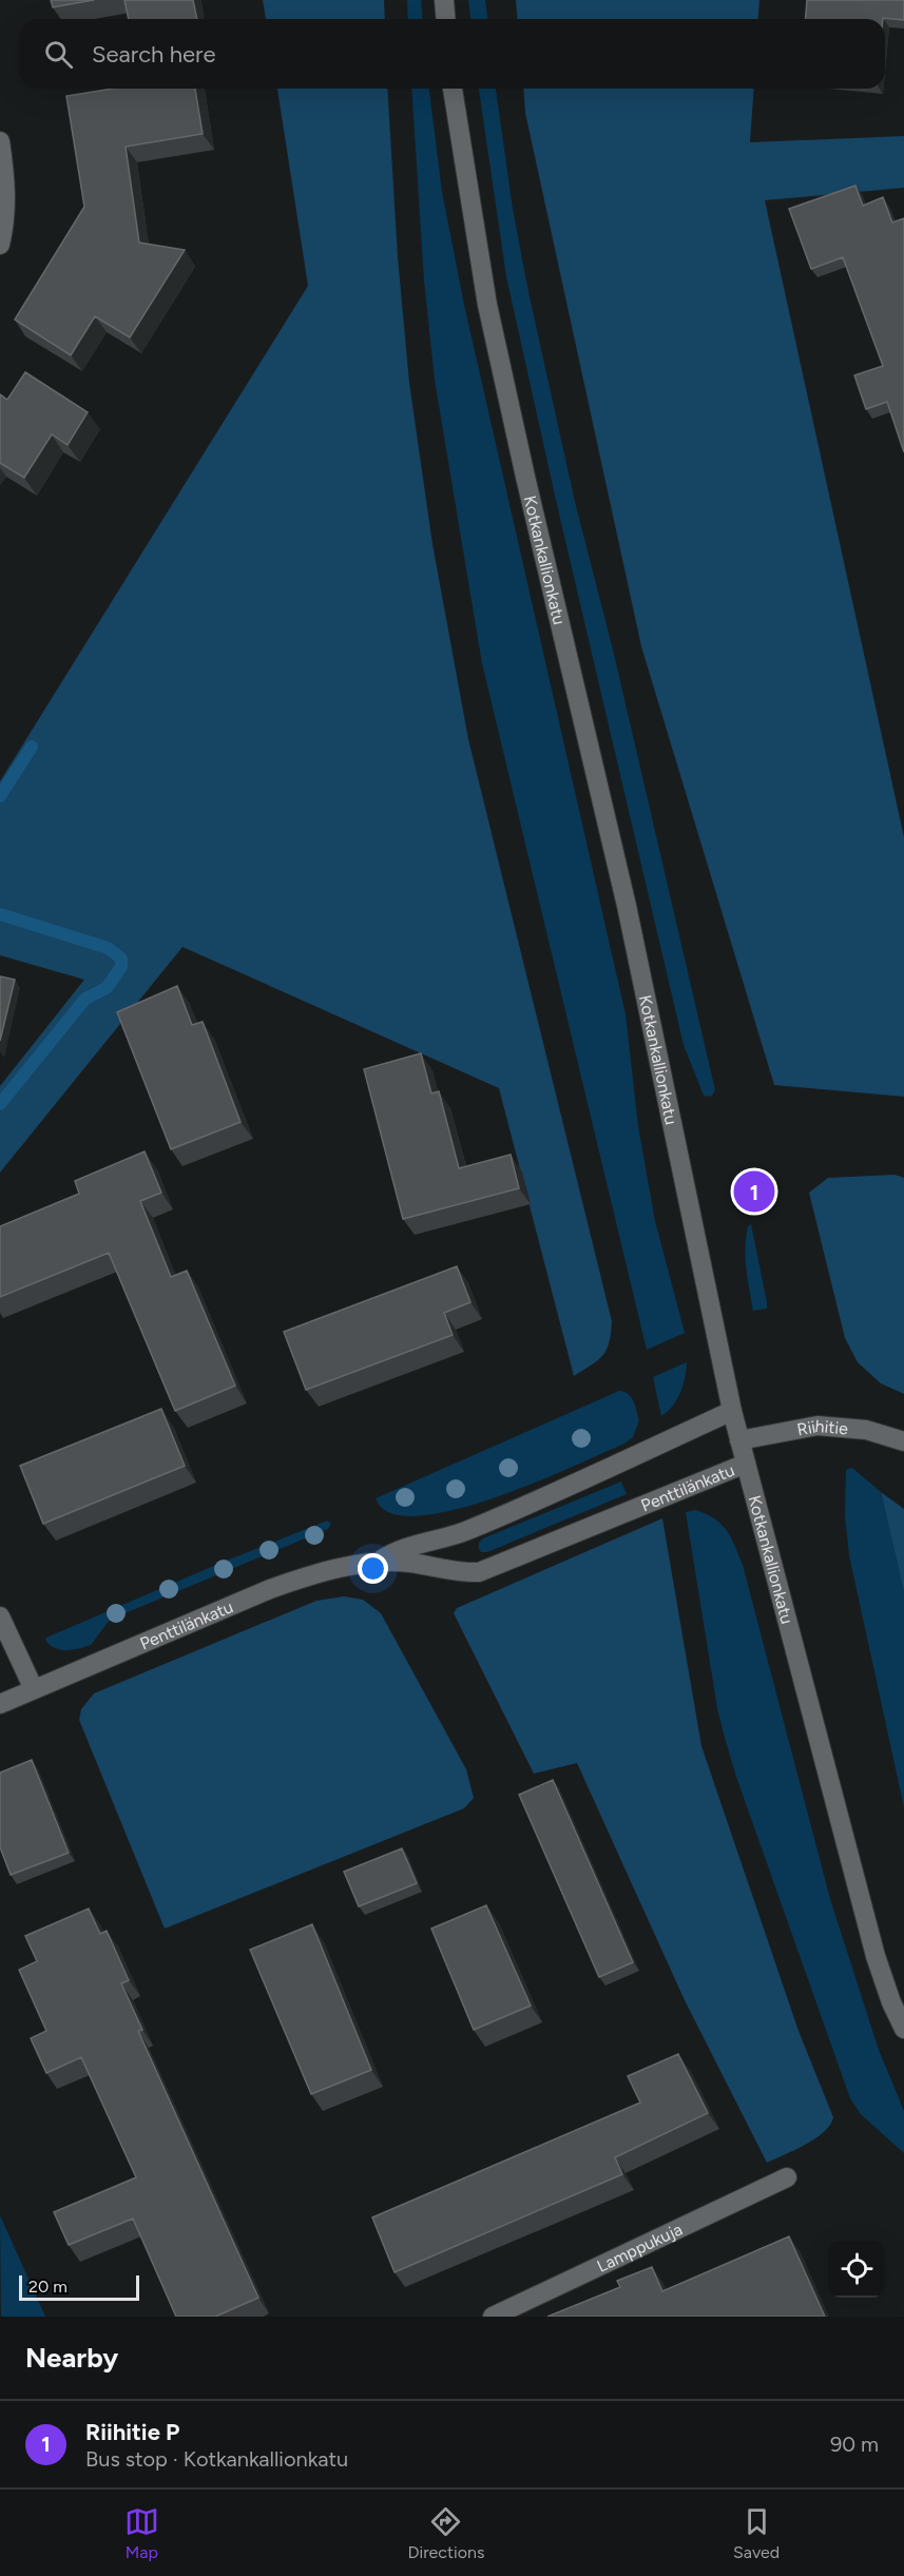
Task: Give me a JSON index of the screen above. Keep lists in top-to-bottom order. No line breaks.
{"streets":{"street":["Kotkankallionkatu","Riihitie","Penttilänkatu","Lamppukuja"]},"crossings":[["Kotkankallionkatu","Riihitie"],["Kotkankallionkatu","Penttilänkatu"]],"scale_bar":"20 m","page":{"search":"Search here","pins":"1","scale":"20 m","heading":"Nearby","list":[{"mark":"1","name":"Riihitie P","note":"Bus stop · Kotkankallionkatu","value":"90 m"}],"nav":["Map","Directions","Saved"]}}
